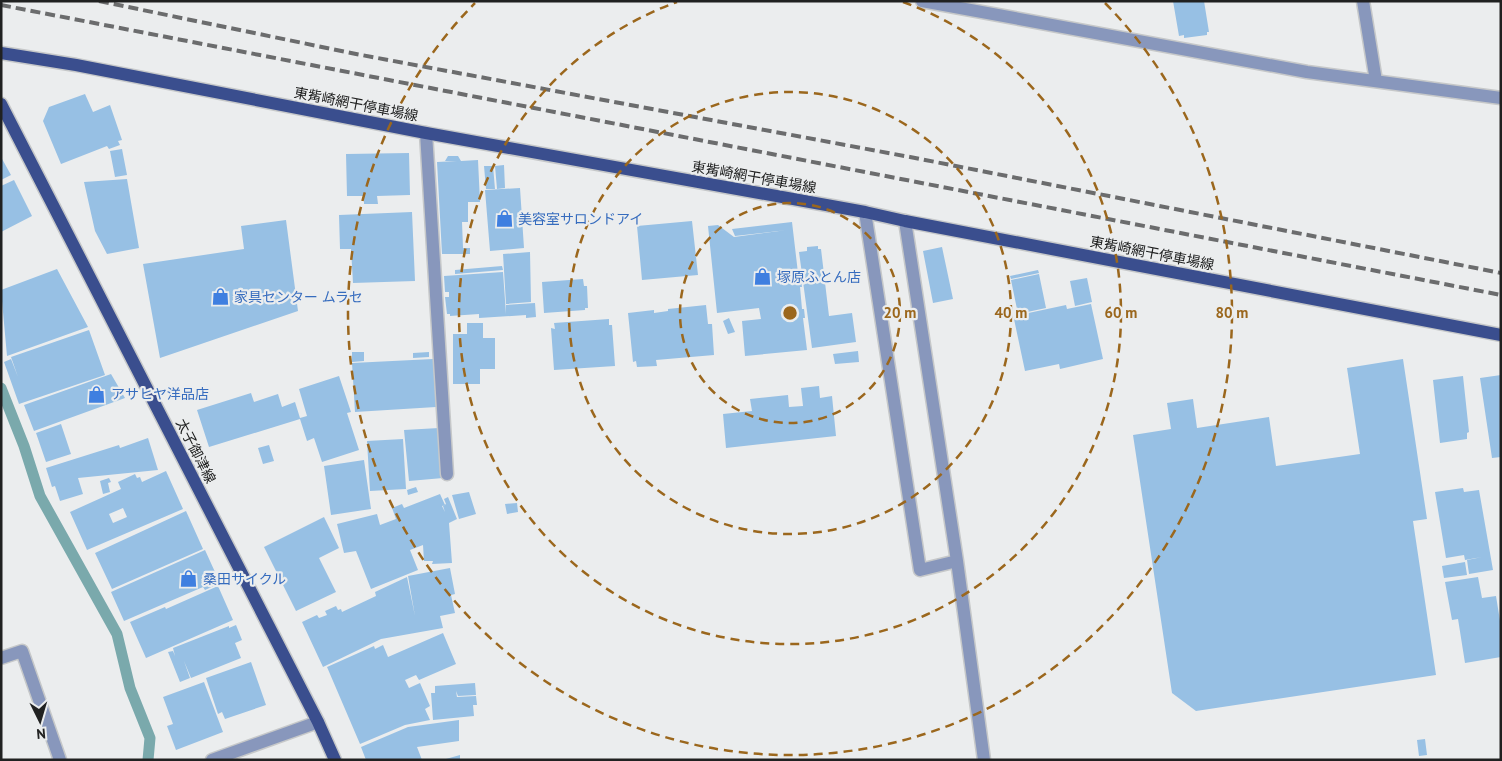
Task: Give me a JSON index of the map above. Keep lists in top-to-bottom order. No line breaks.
{"streets":{"main road":["東觜崎網干停車場線","太子御津線"]},"places":{"shop":["美容室サロンドアイ","塚原ふとん店","家具センター ムラセ","アサヒヤ洋品店","桑田サイクル"]},"north":"bottom","rings":["20 m","40 m","60 m","80 m"]}
